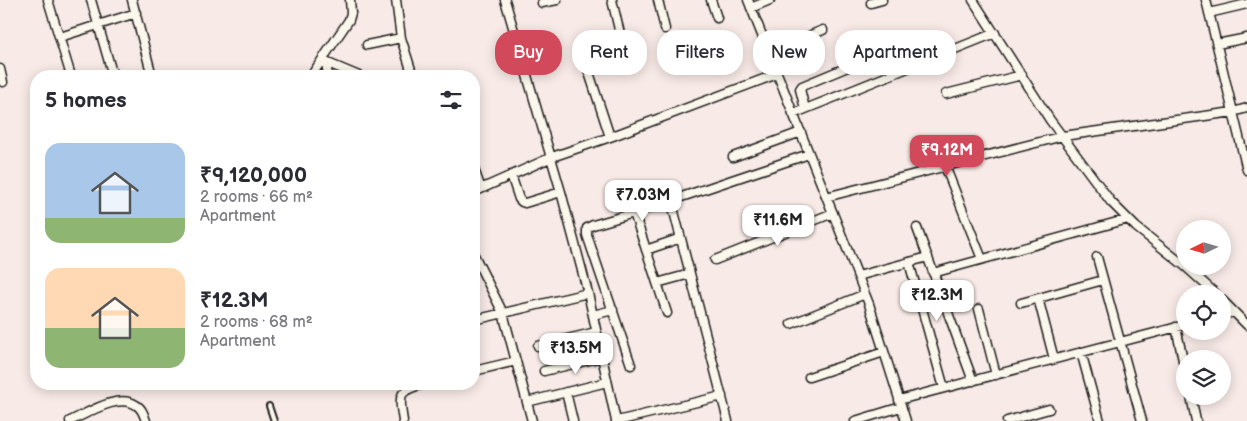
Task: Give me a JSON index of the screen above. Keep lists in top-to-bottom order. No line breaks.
{"north":"left","page":{"chip":["Buy","Rent","Filters","New","Apartment"],"heading":"5 homes","list":[{"name":"₹9,120,000","note":"2 rooms · 66 m² · Apartment"},{"name":"₹12.3M","note":"2 rooms · 68 m² · Apartment"}],"price":["₹9.12M","₹7.03M","₹11.6M","₹12.3M","₹13.5M"]}}
